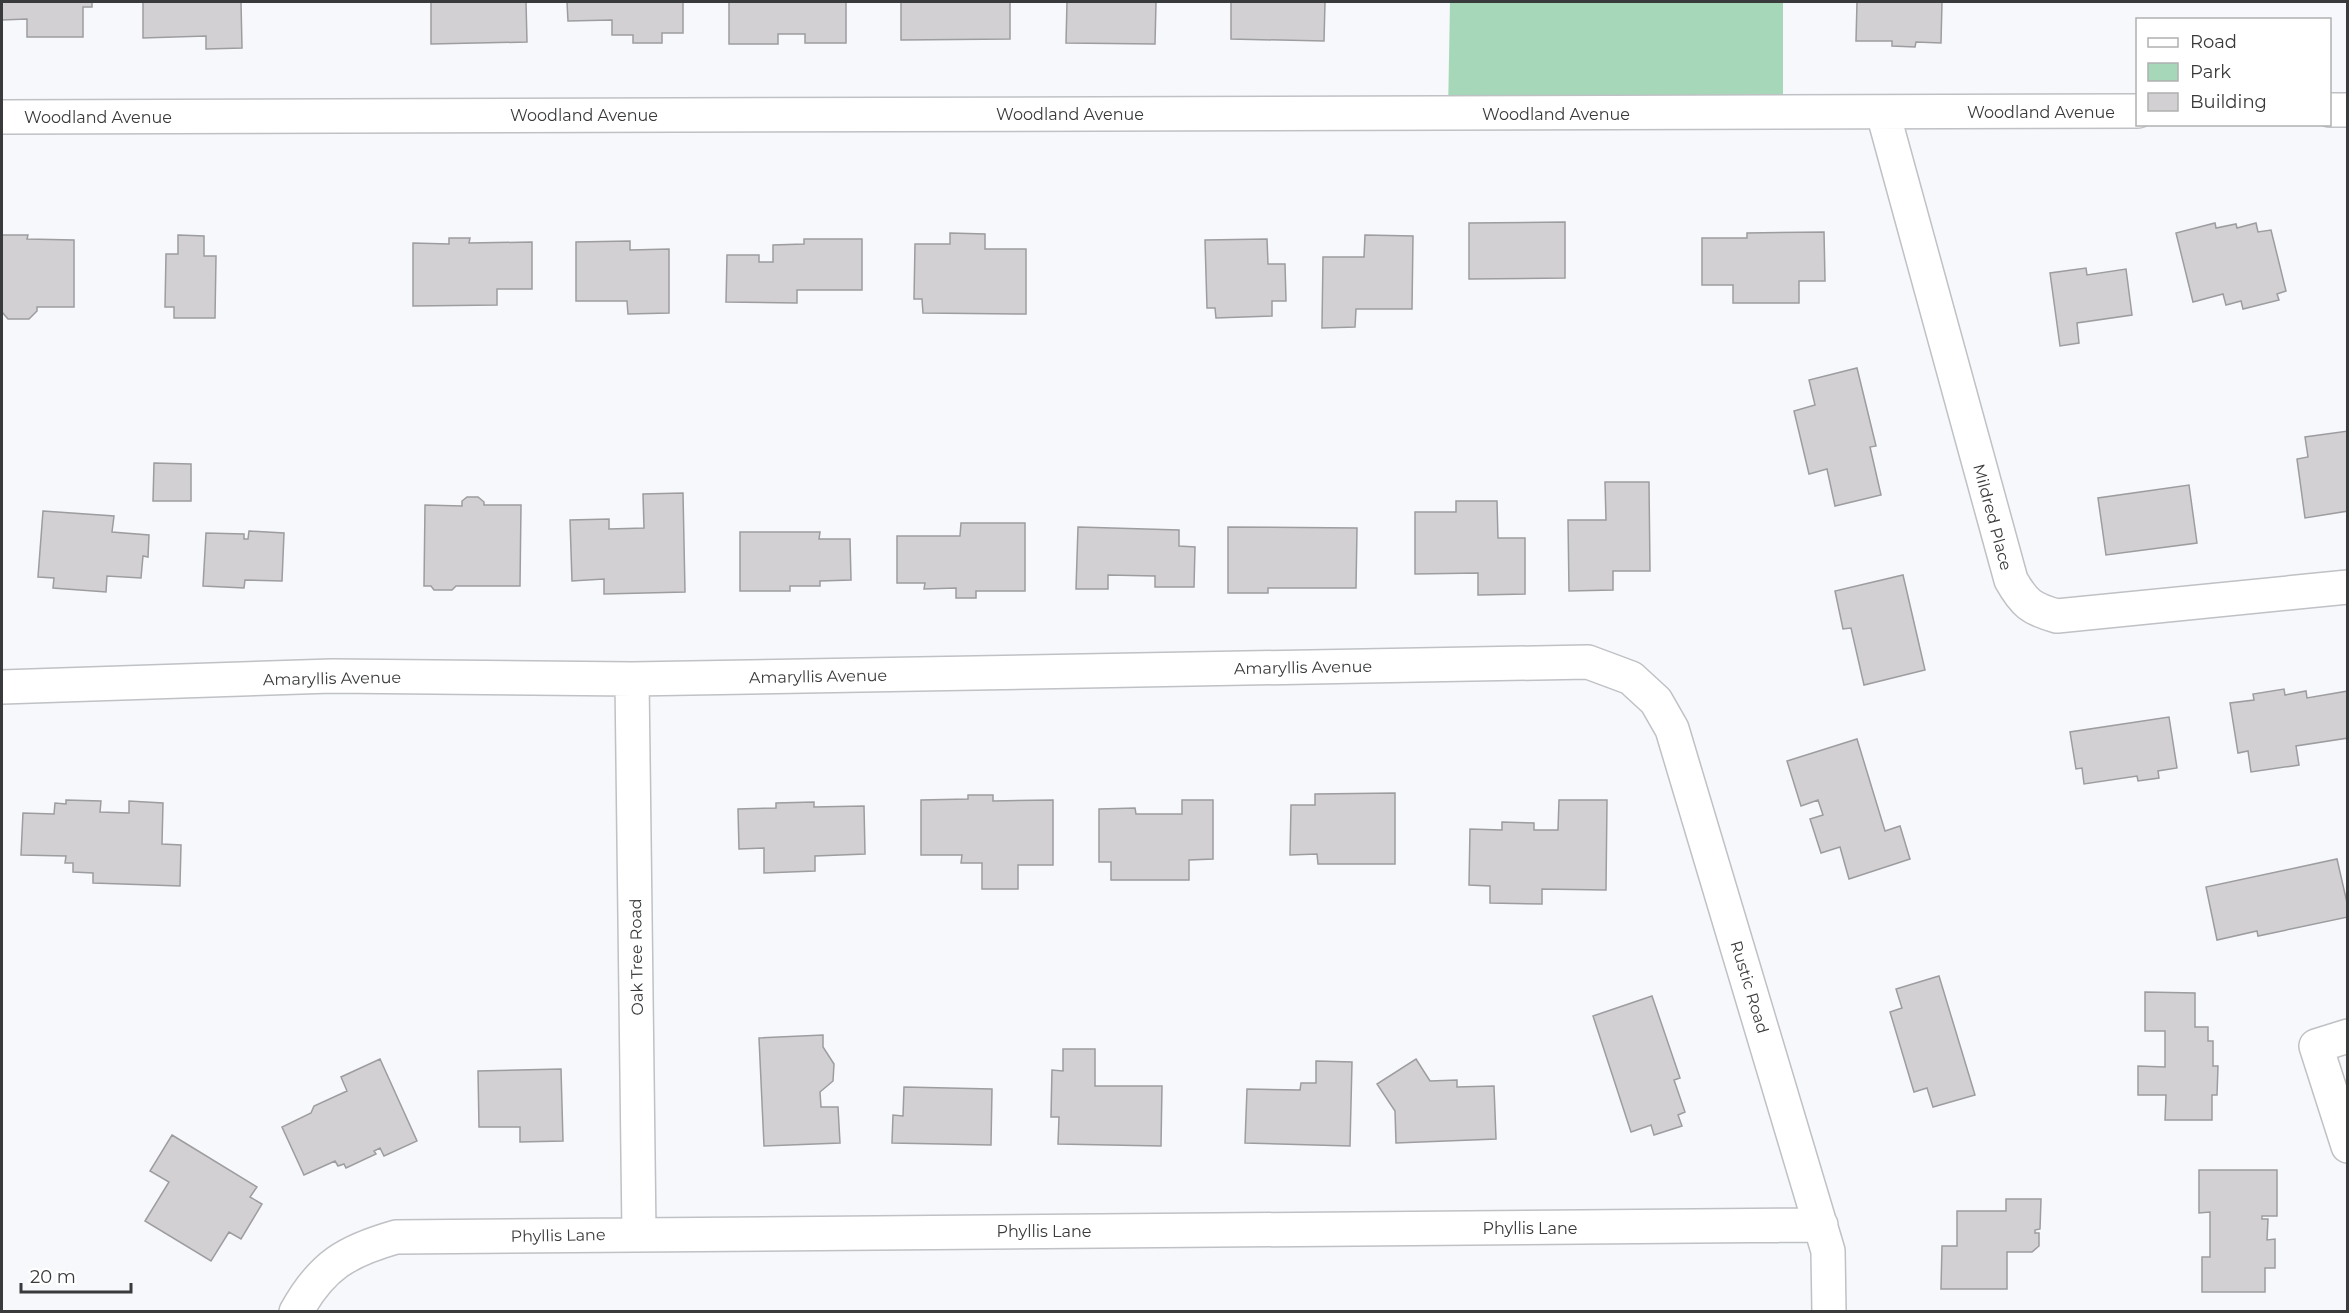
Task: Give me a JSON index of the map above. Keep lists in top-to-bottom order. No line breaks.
{"streets":{"street":["Woodland Avenue","Mildred Place","Amaryllis Avenue","Oak Tree Road","Rustic Road","Phyllis Lane"]},"crossings":[["Woodland Avenue","Mildred Place"],["Amaryllis Avenue","Oak Tree Road"],["Amaryllis Avenue","Rustic Road"],["Oak Tree Road","Phyllis Lane"],["Rustic Road","Phyllis Lane"]],"legend":["Road","Park","Building"],"scale_bar":"20 m"}
